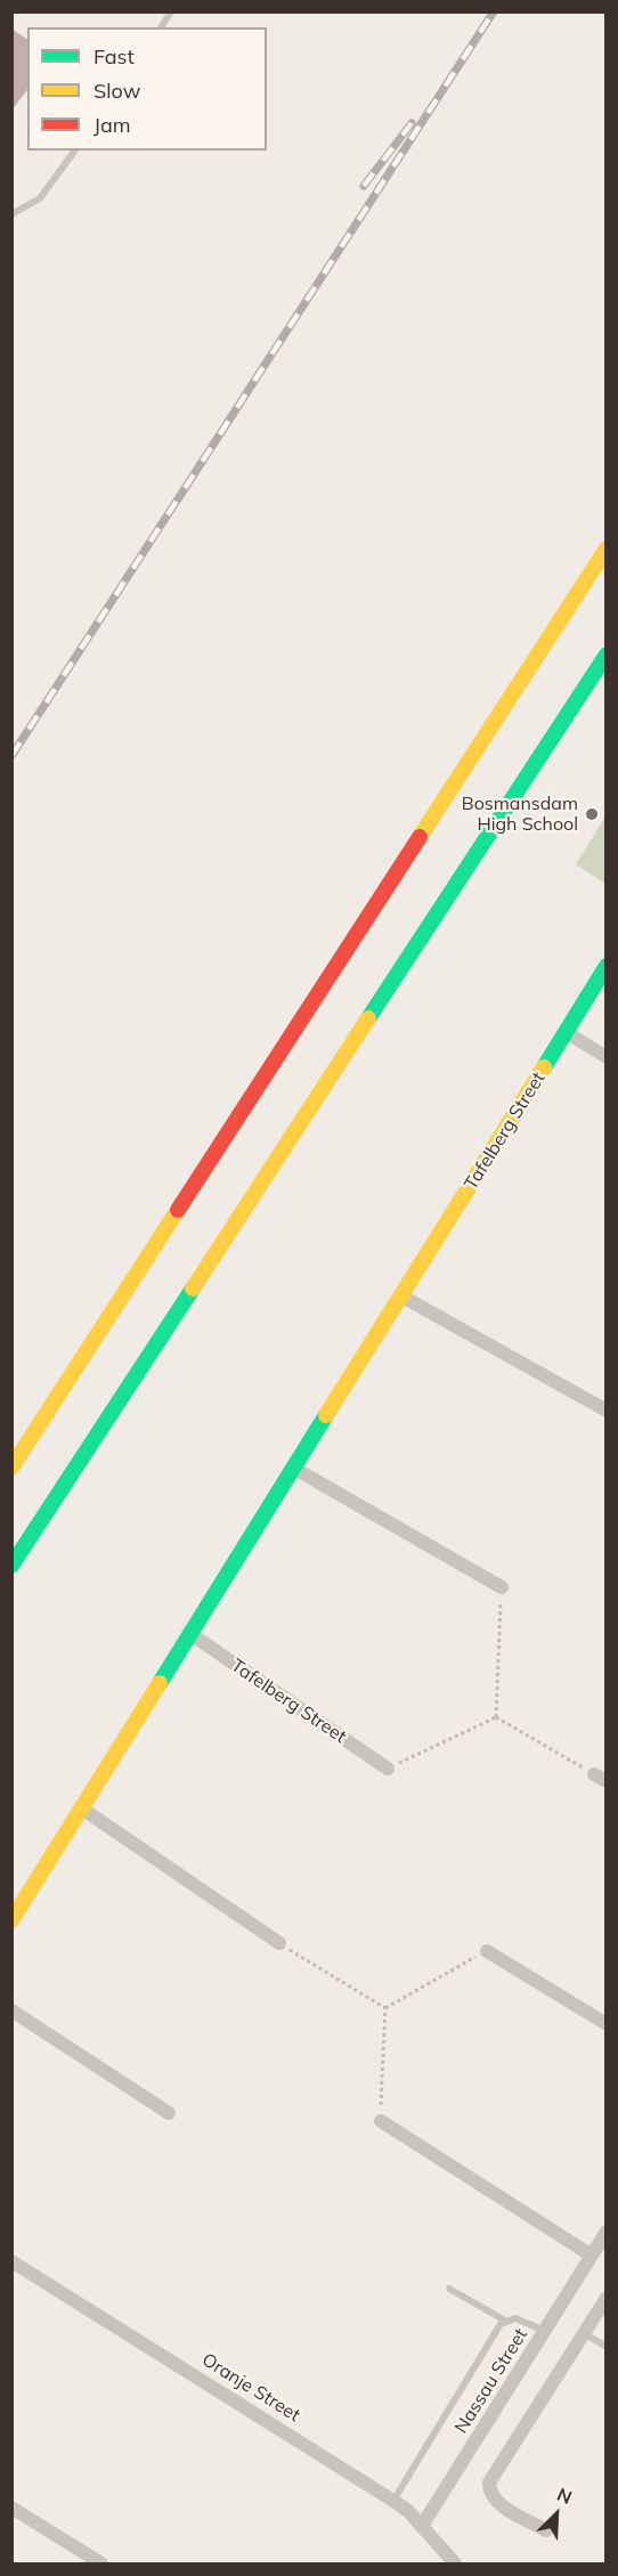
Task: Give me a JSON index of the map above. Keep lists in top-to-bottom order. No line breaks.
{"streets":{"main road":["Tafelberg Street"],"street":["Nassau Street","Oranje Street"]},"crossings":[["Nassau Street","Oranje Street"]],"places":["Bosmansdam High School"],"legend":["Fast","Slow","Jam"],"north":"top right"}
